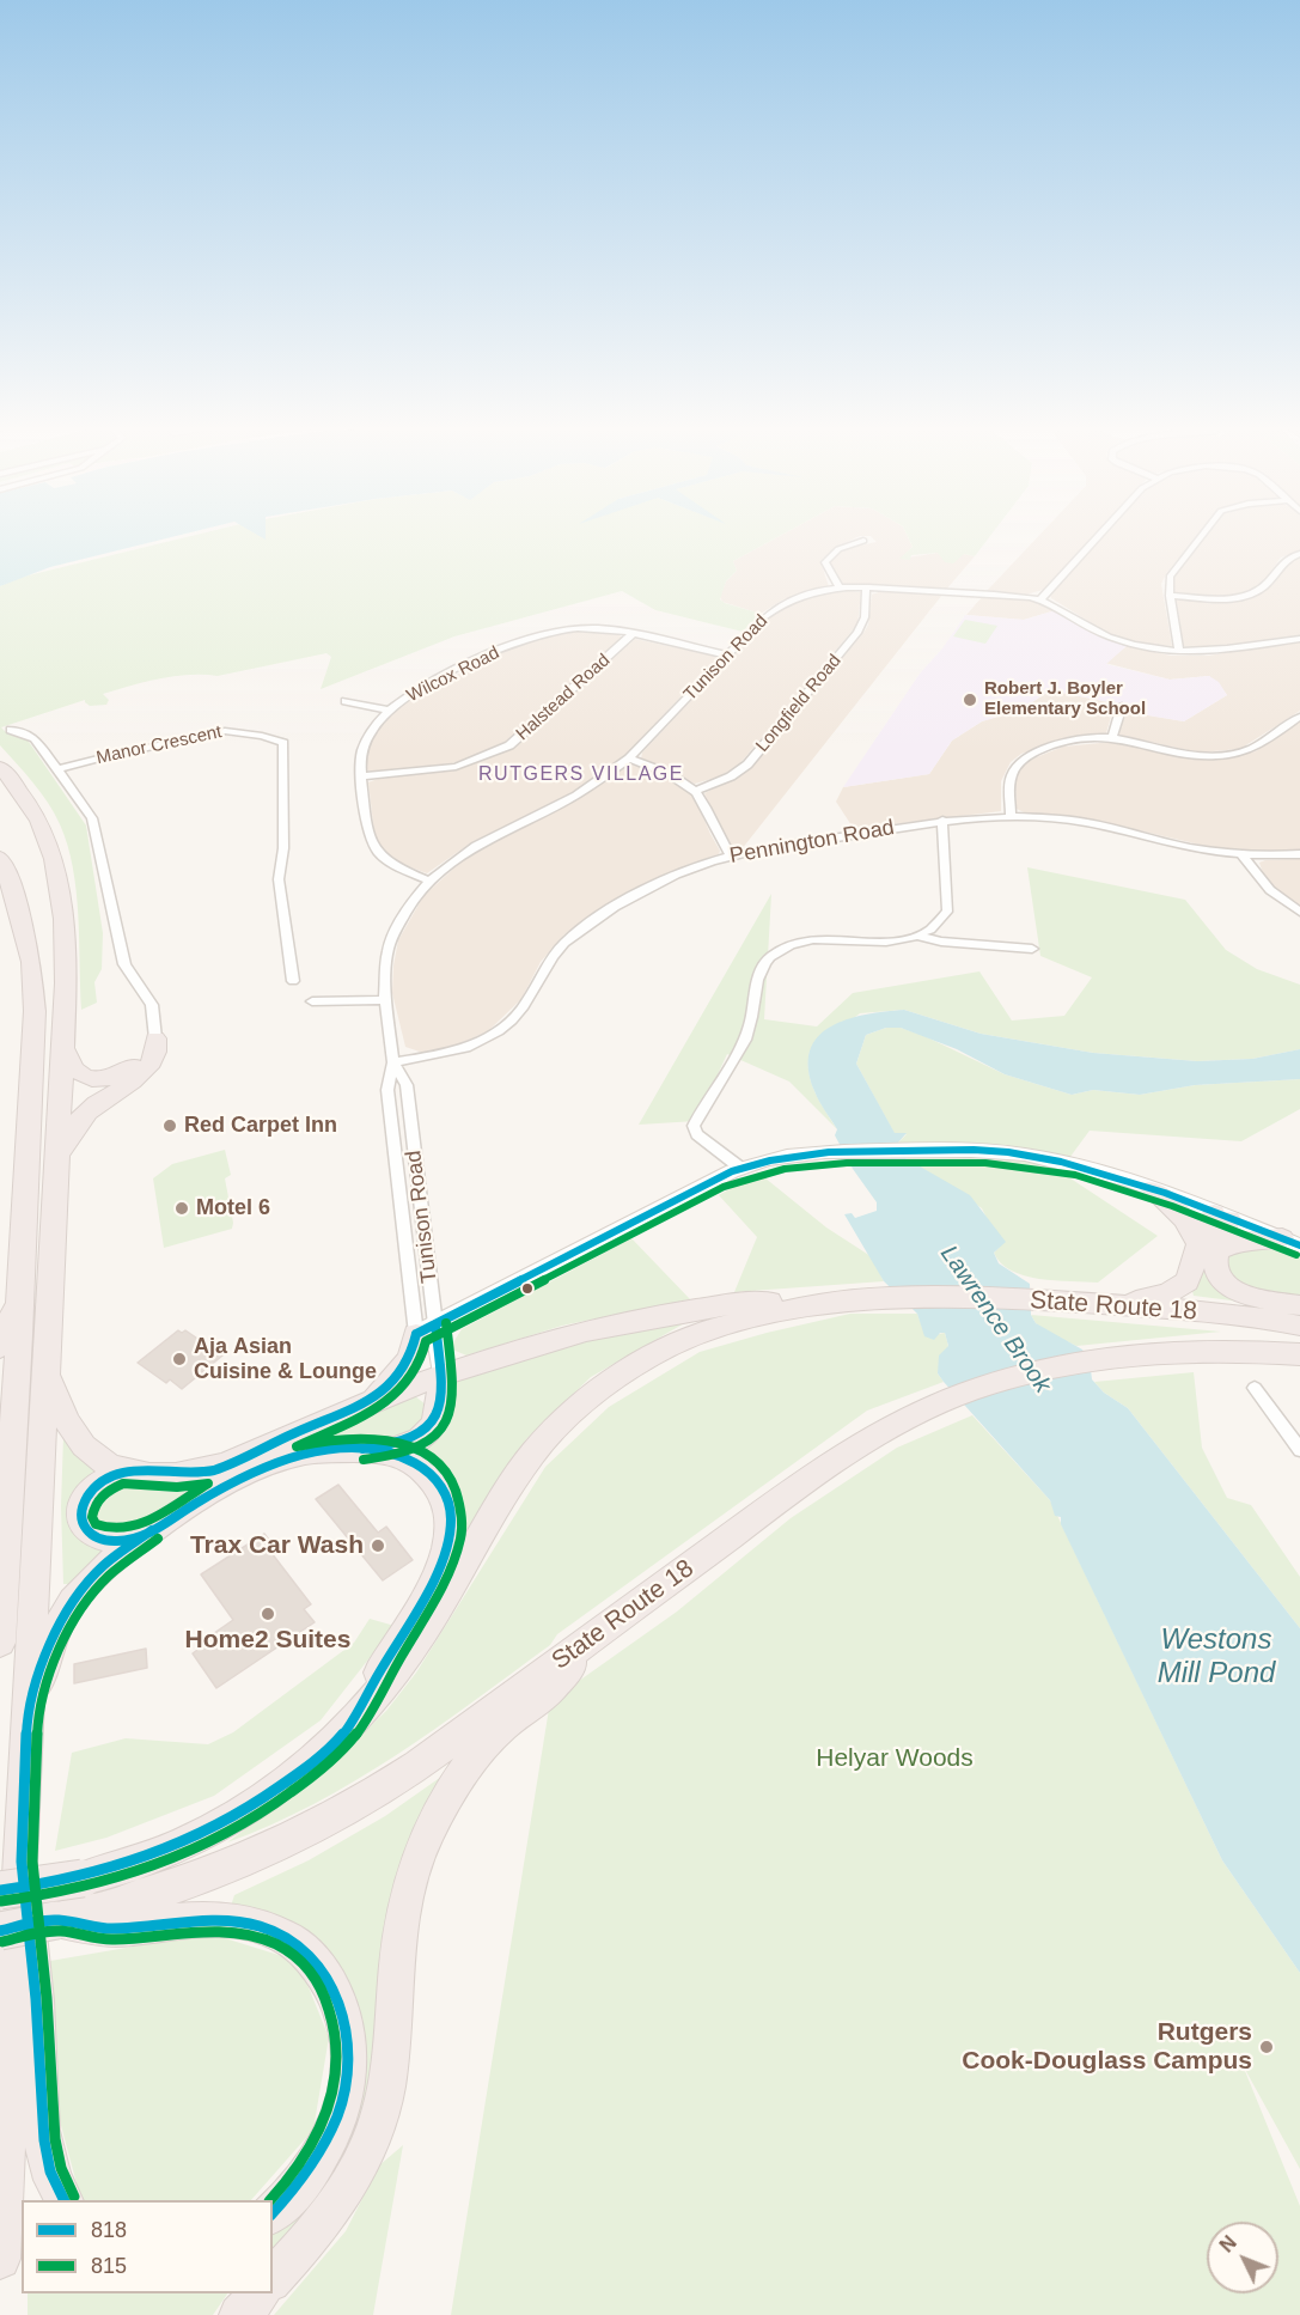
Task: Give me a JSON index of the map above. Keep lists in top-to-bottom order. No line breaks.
{"streets":{"highway":["State Route 18"],"street":["Tunison Road","Wilcox Road","Halstead Road","Longfield Road","Manor Crescent","Pennington Road"]},"crossings":[["Tunison Road","Wilcox Road"],["Tunison Road","Longfield Road"],["Tunison Road","Pennington Road"],["Wilcox Road","Halstead Road"]],"districts":["RUTGERS VILLAGE"],"water":["Lawrence Brook","Westons Mill Pond"],"parks":["Helyar Woods"],"places":["Robert J. Boyler Elementary School","Red Carpet Inn","Motel 6","Aja Asian Cuisine & Lounge","Trax Car Wash","Home2 Suites","Rutgers Cook-Douglass Campus"],"lines":["transit line 818","transit line 815"],"legend":["818","815"],"north":"top left"}
